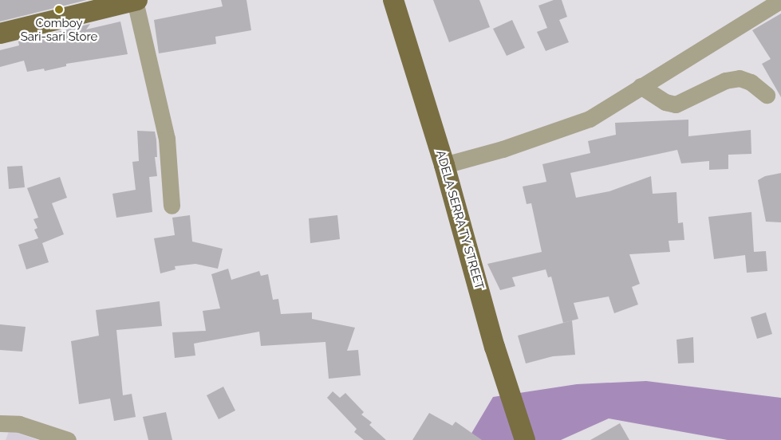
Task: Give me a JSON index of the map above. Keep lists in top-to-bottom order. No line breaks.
{"streets":{"main road":["ADELA SERRA TY STREET"]},"places":["Comboy Sari-sari Store"]}
